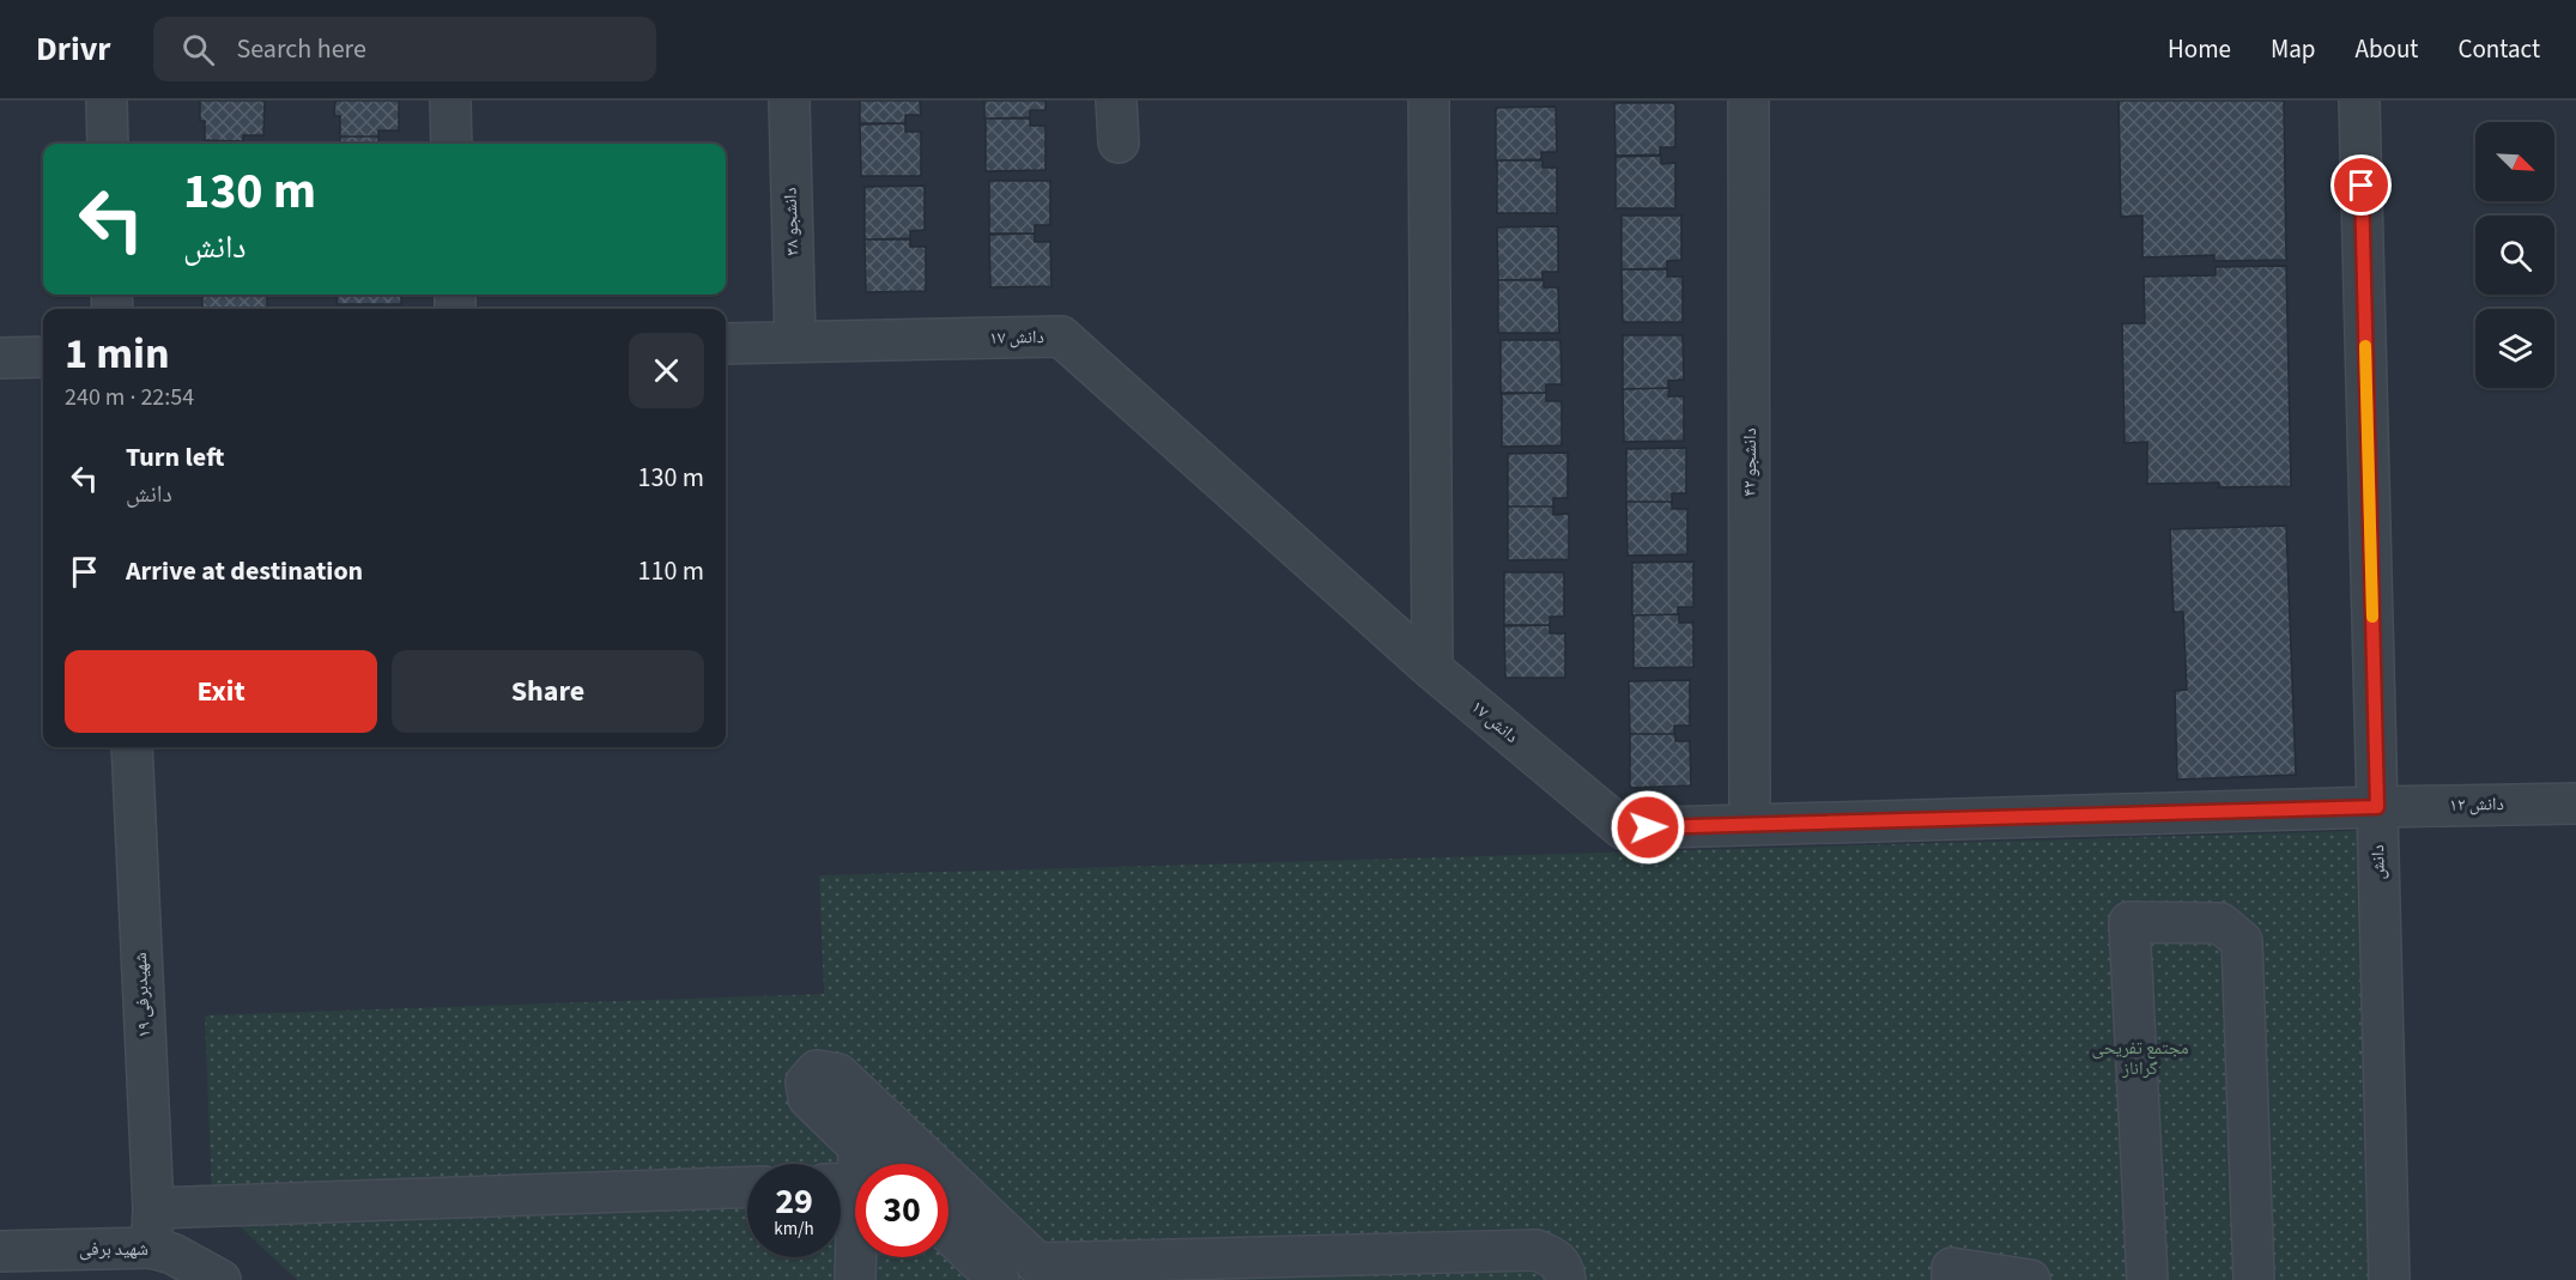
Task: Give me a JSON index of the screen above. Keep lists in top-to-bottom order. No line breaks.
{"streets":{"street":["دانشجو ۳۸","دانش ۱۷","دانشجو ۴۲","دانش ۱۲","دانش","شهیدبرفی ۱۹","شهید برفی"]},"crossings":[["دانشجو ۳۸","دانش ۱۷"],["دانش ۱۷","دانشجو ۴۲"],["دانش ۱۷","دانش ۱۲"],["دانش ۱۷","دانش"],["دانش ۱۲","دانش"],["شهیدبرفی ۱۹","شهید برفی"]],"parks":["مجتمع تفریحی گراناز"],"north":"bottom right","page":{"header":"Drivr","search":"Search here","nav":["Home","Map","About","Contact"],"turn":["130 m","دانش"],"heading":["1 min","240 m · 22:54"],"list":[{"name":"Turn left","note":"دانش","value":"130 m"},{"name":"Arrive at destination","value":"110 m"}],"buttons":["Exit","Share"],"speed":"29 km/h","limit":"30"}}
